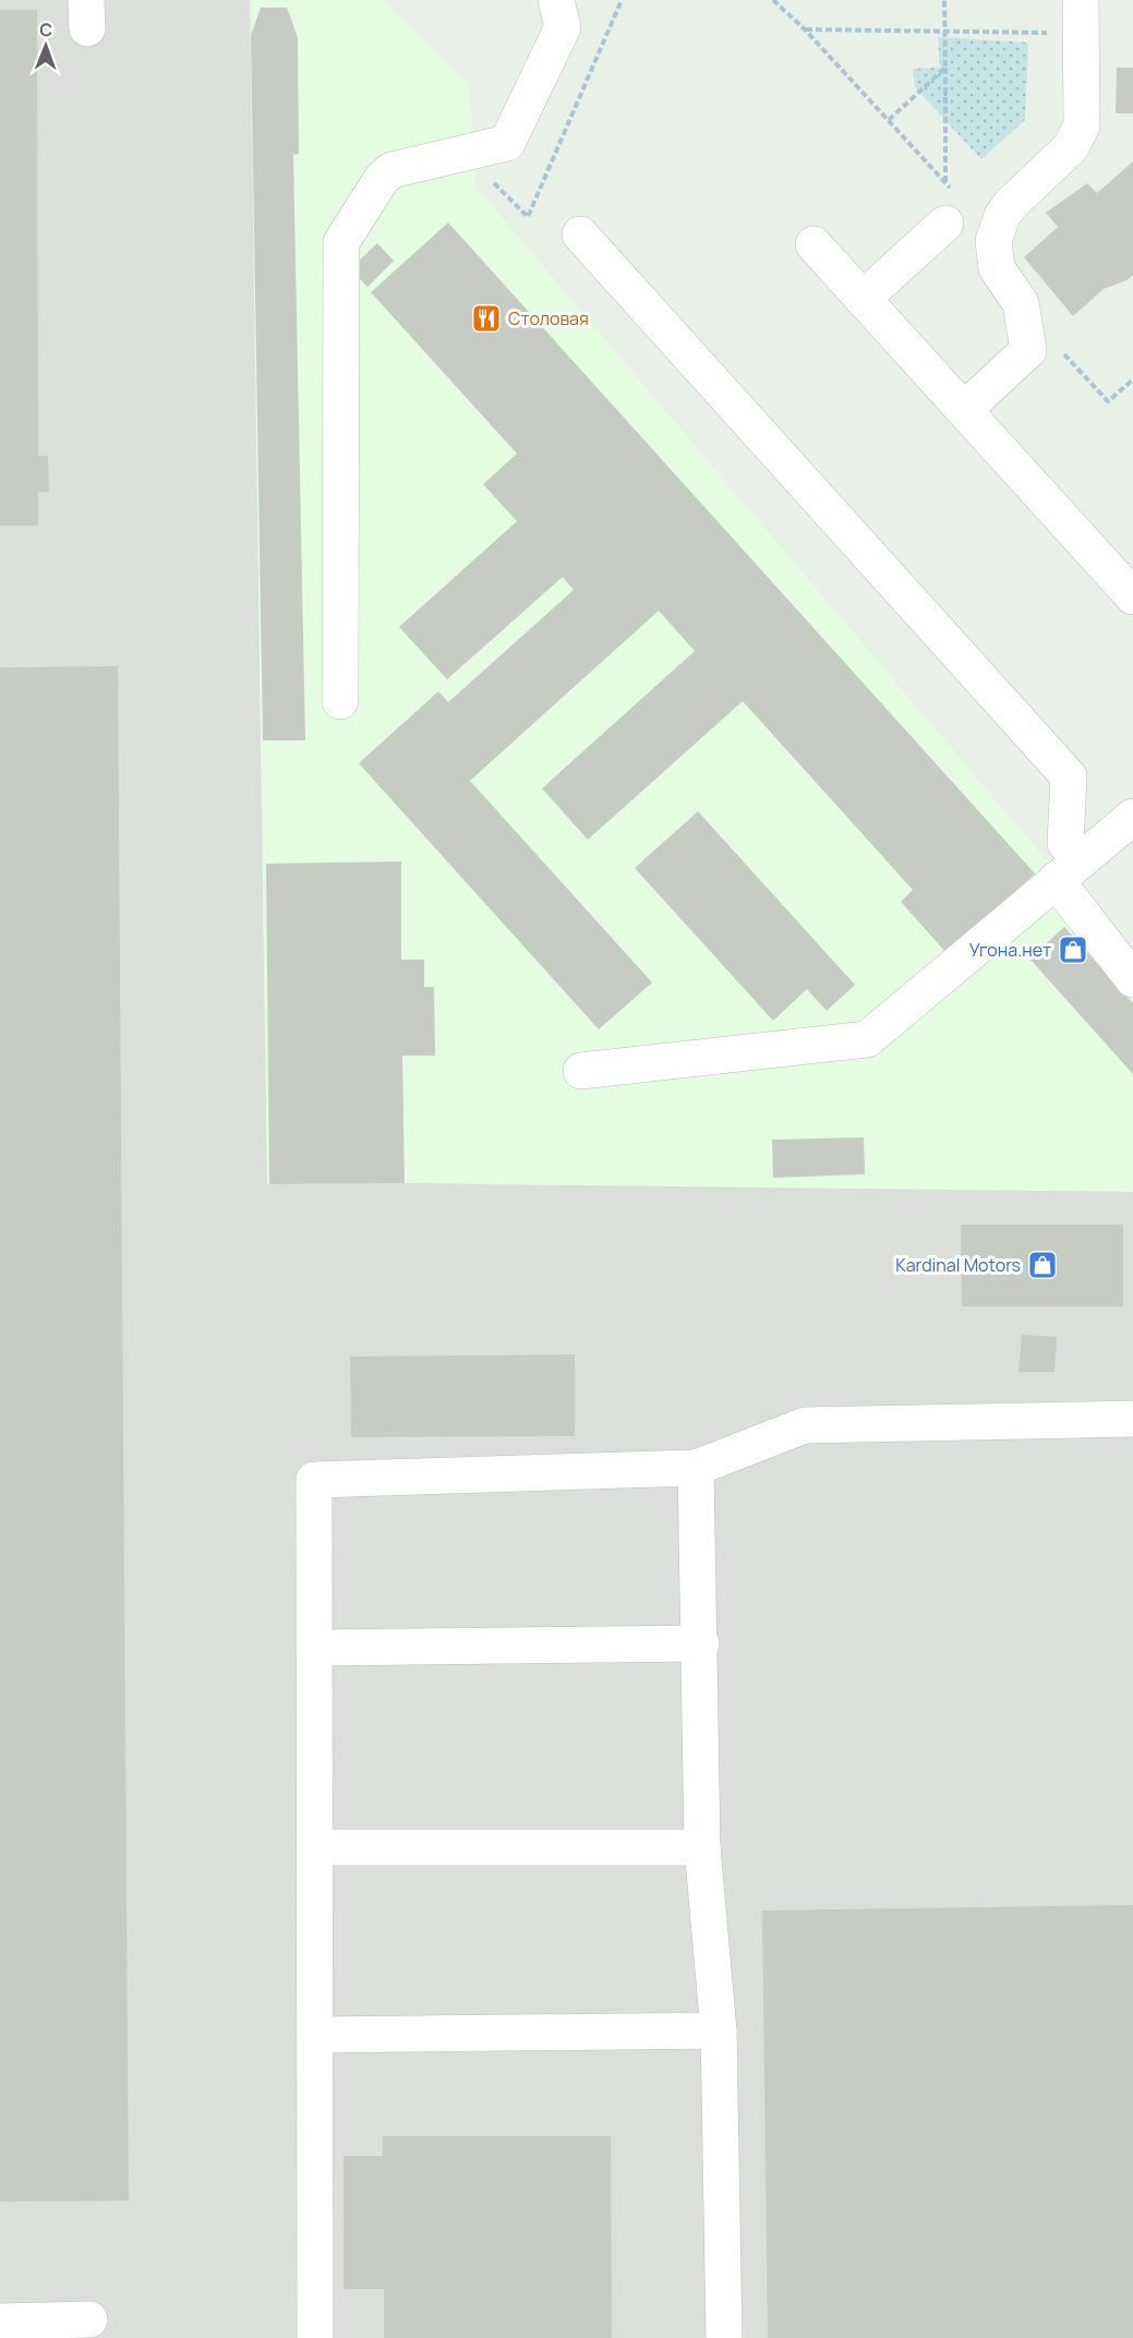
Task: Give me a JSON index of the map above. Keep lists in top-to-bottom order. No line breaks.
{"places":{"restaurant":["Столовая"],"shop":["Угона.нет","Kardinal Motors"]},"north":"top"}
